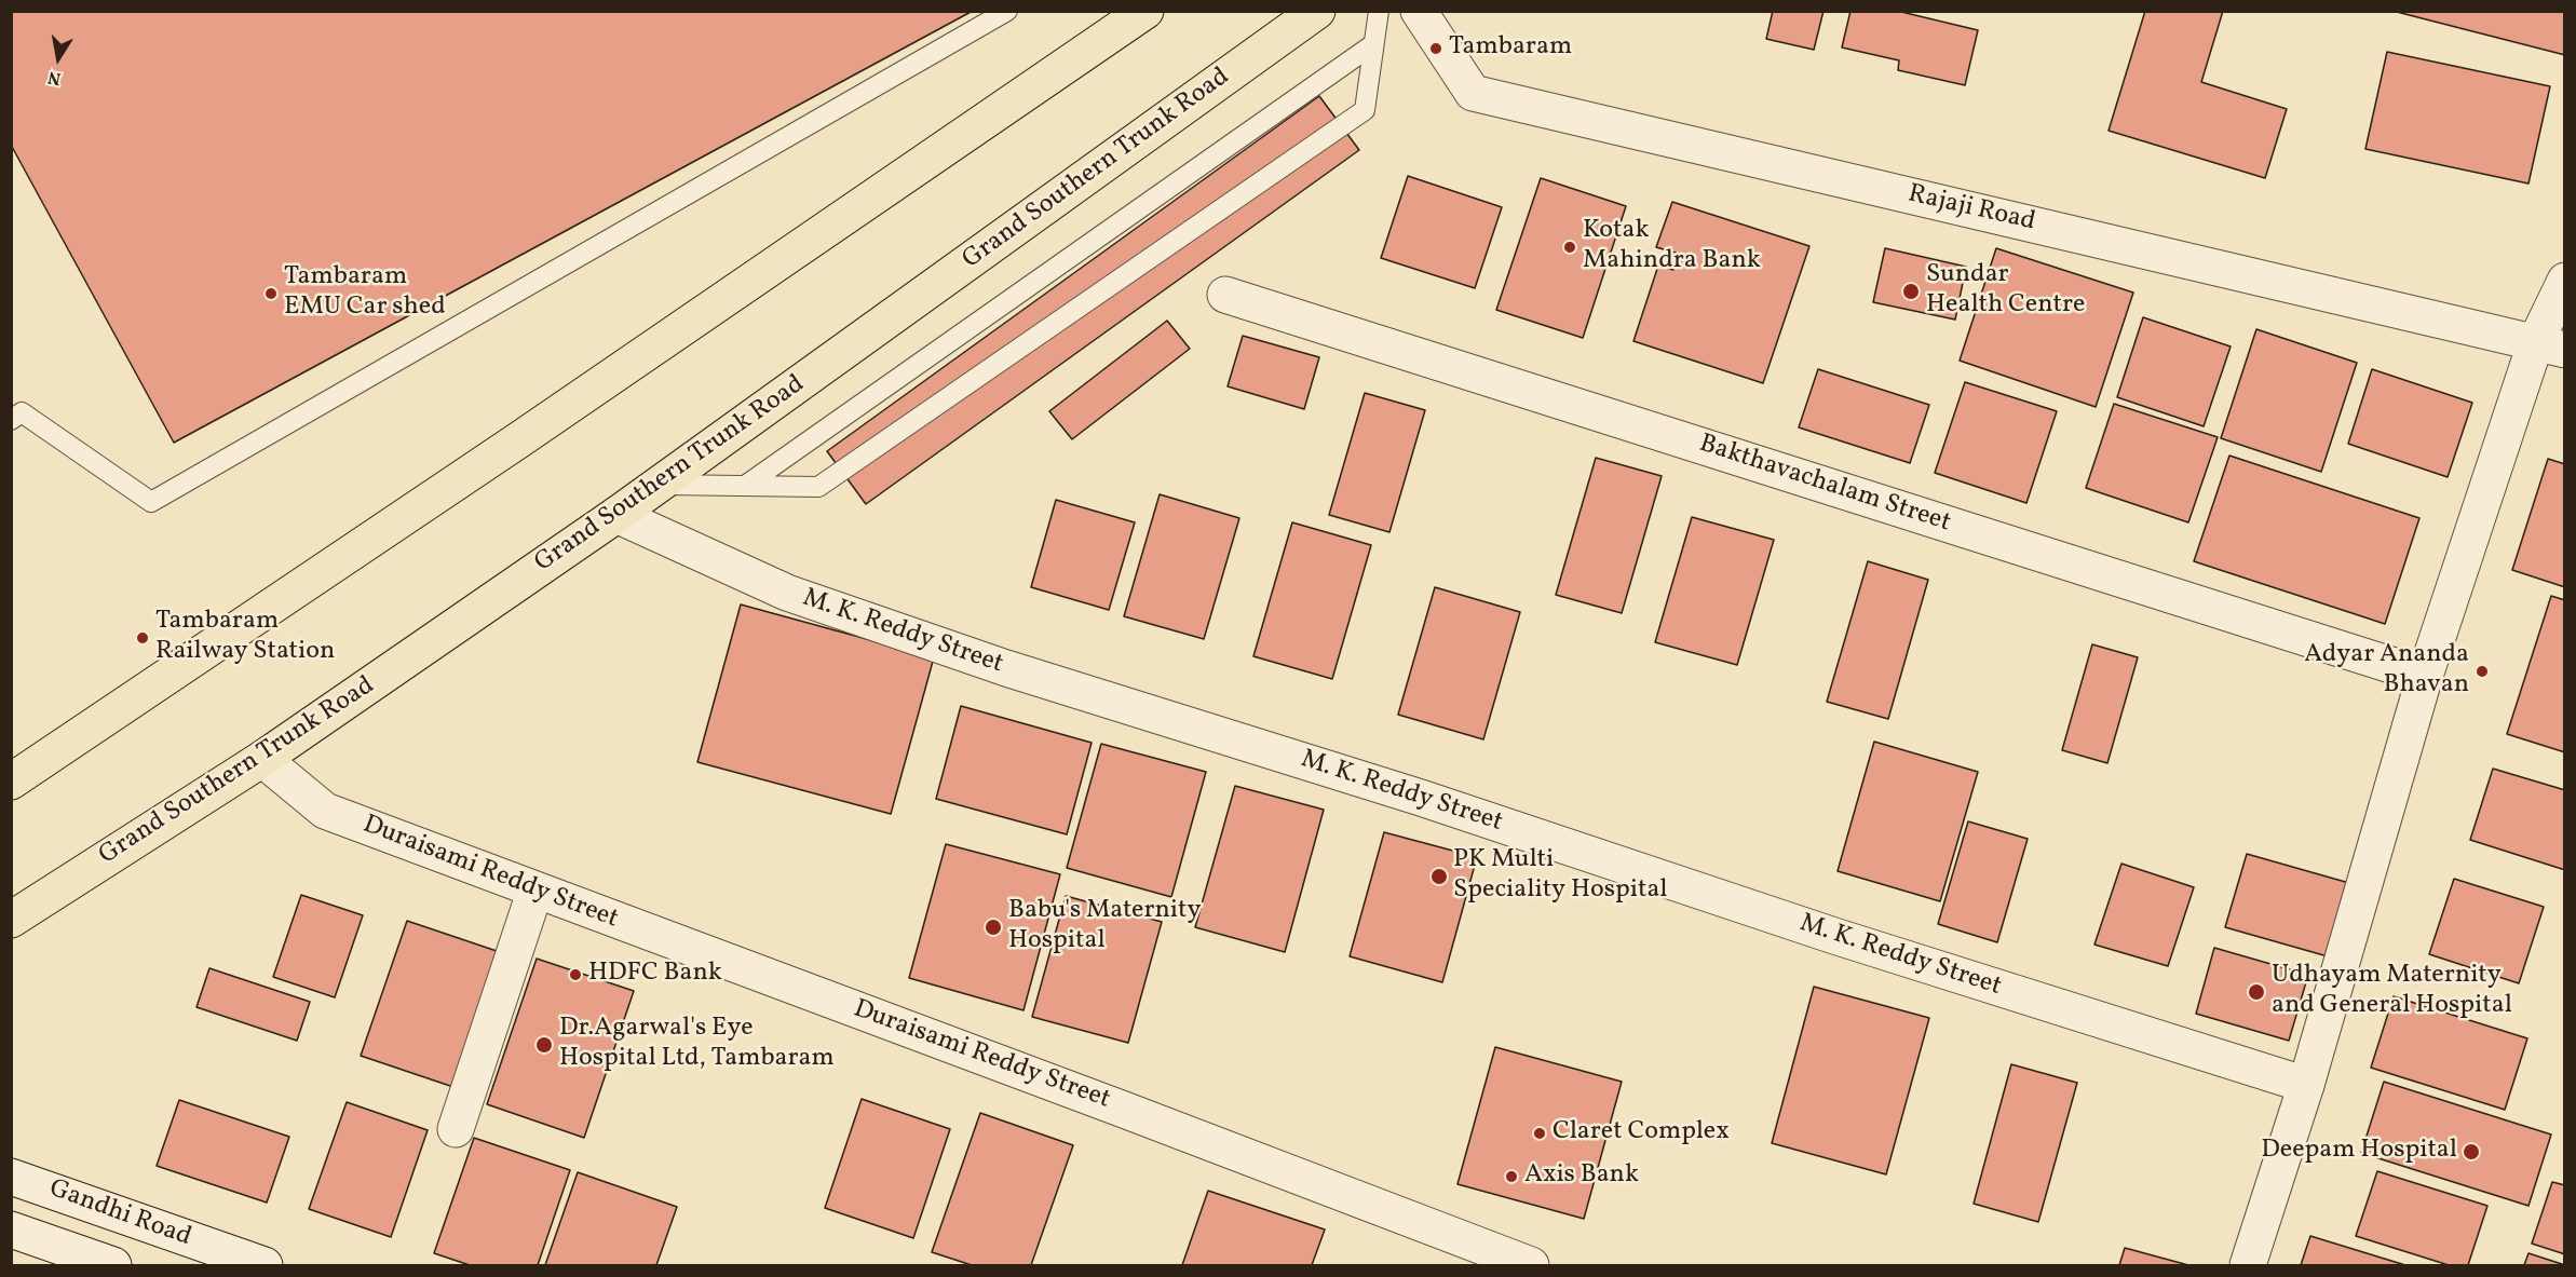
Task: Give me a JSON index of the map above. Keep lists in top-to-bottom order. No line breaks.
{"streets":{"main road":["Grand Southern Trunk Road"],"street":["Rajaji Road","Bakthavachalam Street","M. K. Reddy Street","Duraisami Reddy Street","Gandhi Road"]},"crossings":[["Grand Southern Trunk Road","M. K. Reddy Street"],["Grand Southern Trunk Road","Duraisami Reddy Street"]],"places":["Tambaram","Kotak Mahindra Bank","Sundar Health Centre","Tambaram EMU Car shed","Tambaram Railway Station","Adyar Ananda Bhavan","PK Multi Speciality Hospital","Babu's Maternity Hospital","HDFC Bank","Udhayam Maternity and General Hospital","Dr.Agarwal's Eye Hospital Ltd, Tambaram","Claret Complex","Deepam Hospital","Axis Bank"],"north":"bottom"}
